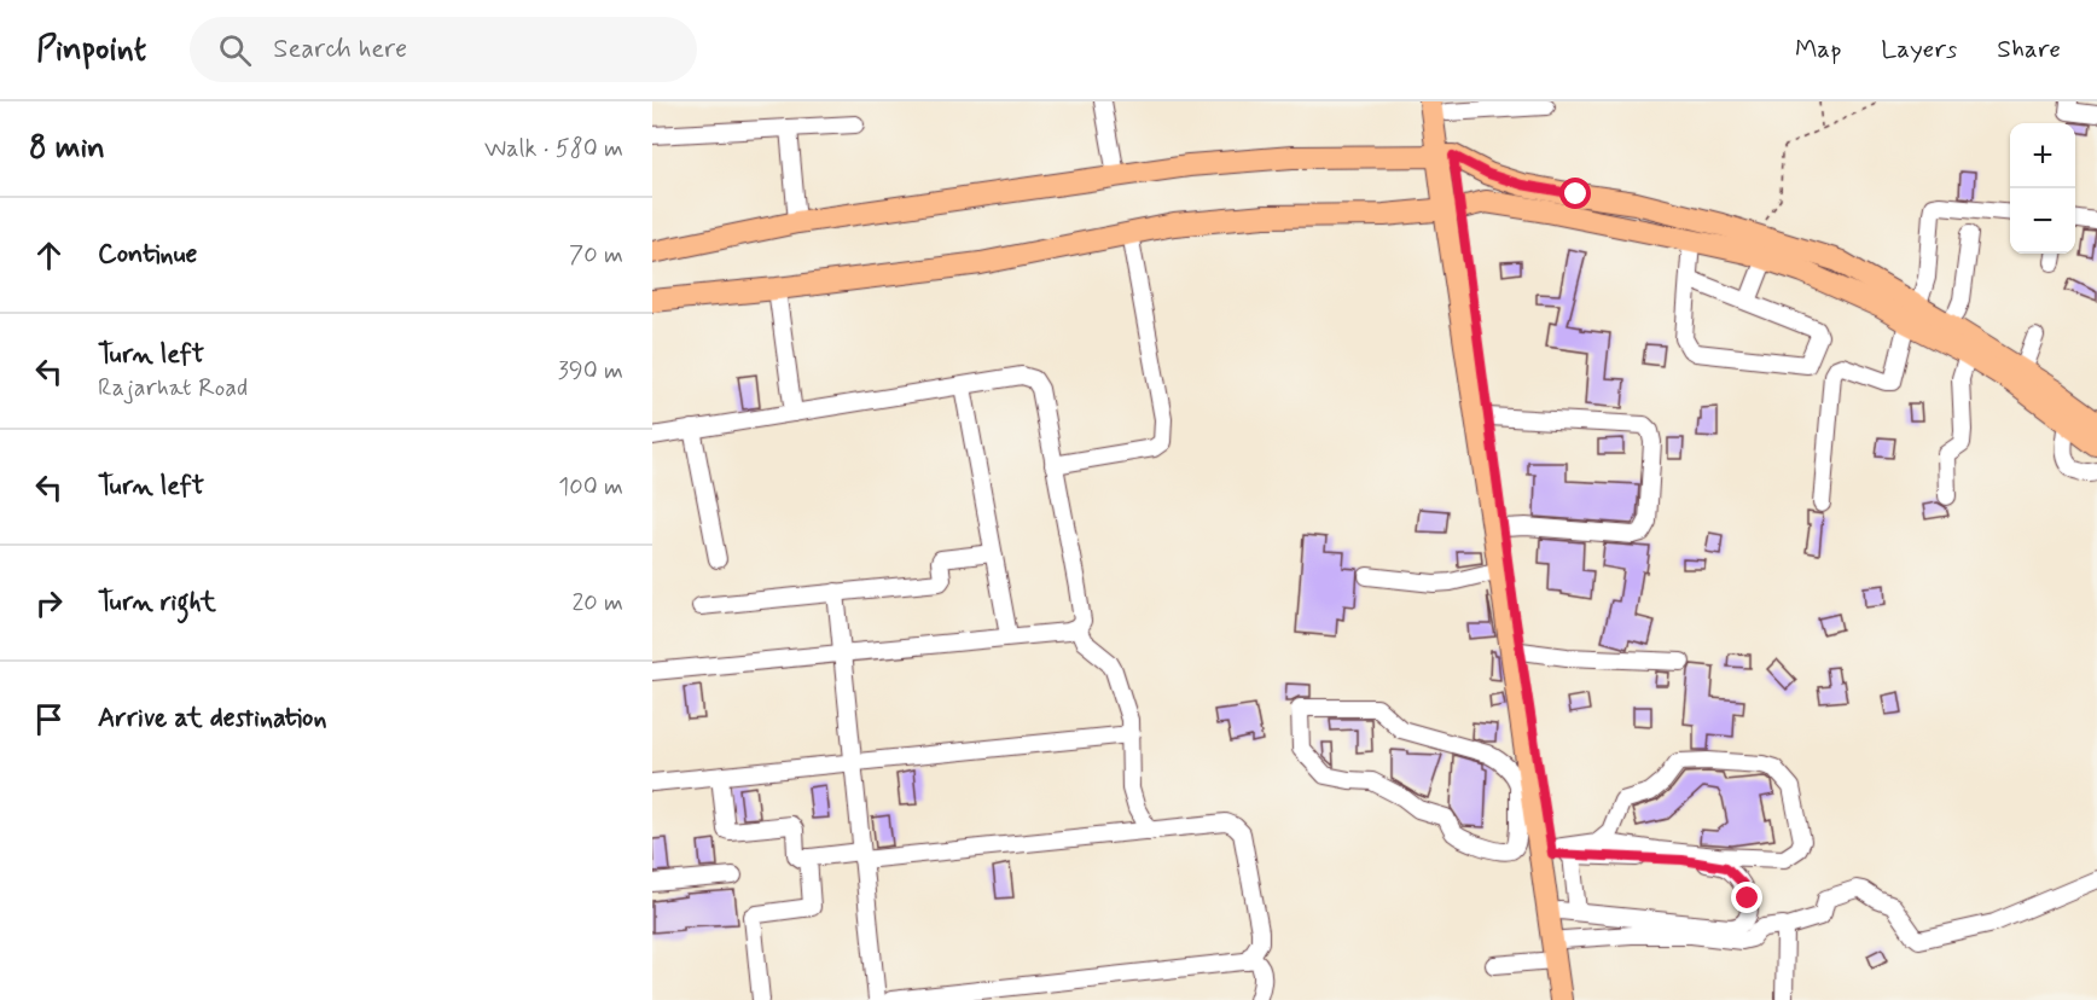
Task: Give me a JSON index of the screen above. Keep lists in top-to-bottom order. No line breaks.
{"page":{"header":"Pinpoint","search":"Search here","nav":["Map","Layers","Share"],"heading":["8 min","Walk · 580 m"],"map_buttons":["+","−"],"list":[["Continue","70 m"],["Turn left","Rajarhat Road","390 m"],["Turn left","100 m"],["Turn right","20 m"],"Arrive at destination"]}}
